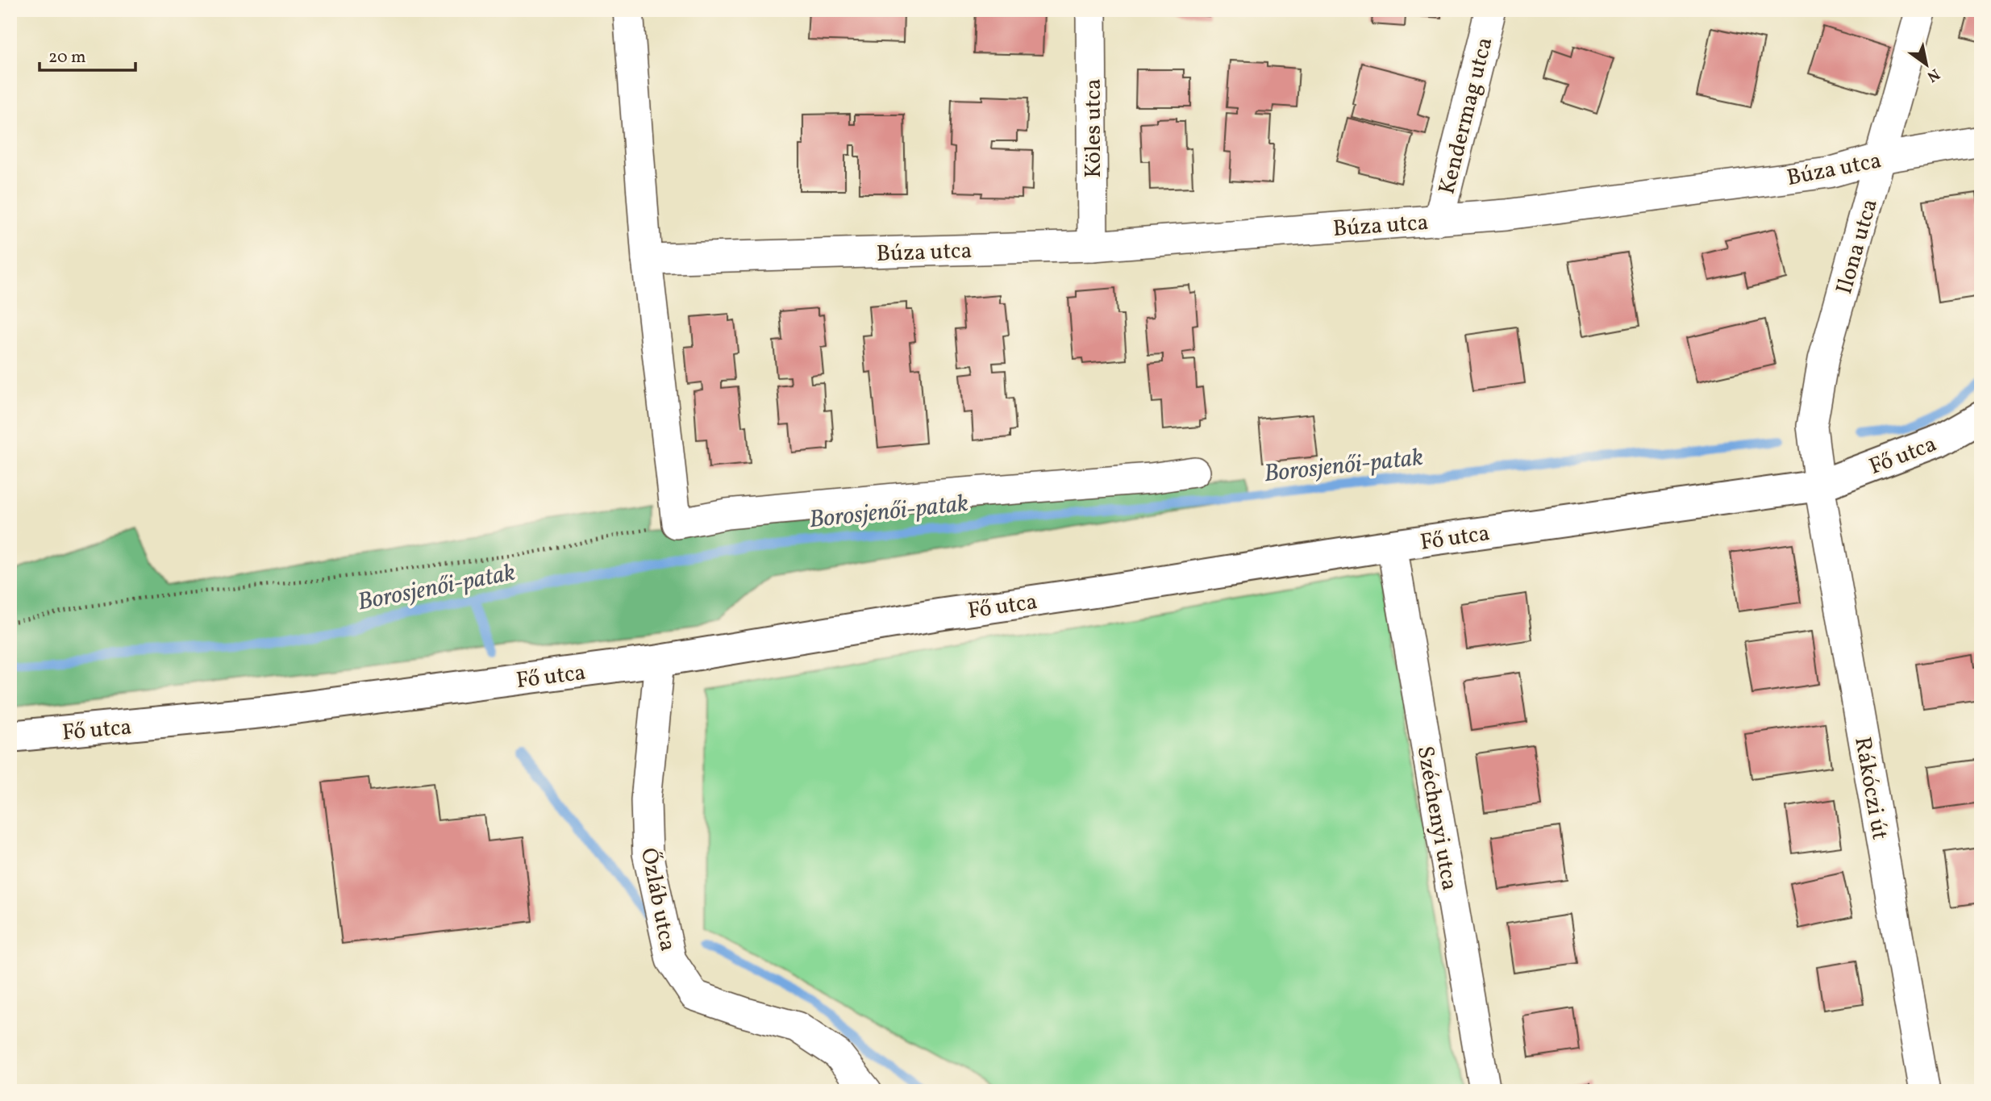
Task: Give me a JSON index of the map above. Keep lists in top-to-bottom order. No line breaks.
{"streets":{"street":["Kendermag utca","Köles utca","Búza utca","Ilona utca","Fő utca","Rákóczi út","Széchenyi utca","Őzláb utca"]},"crossings":[["Kendermag utca","Búza utca"],["Köles utca","Búza utca"],["Búza utca","Ilona utca"],["Ilona utca","Fő utca"],["Ilona utca","Rákóczi út"],["Fő utca","Rákóczi út"],["Fő utca","Széchenyi utca"],["Fő utca","Őzláb utca"]],"water":["Borosjenői-patak"],"scale_bar":"20 m","north":"bottom right"}
